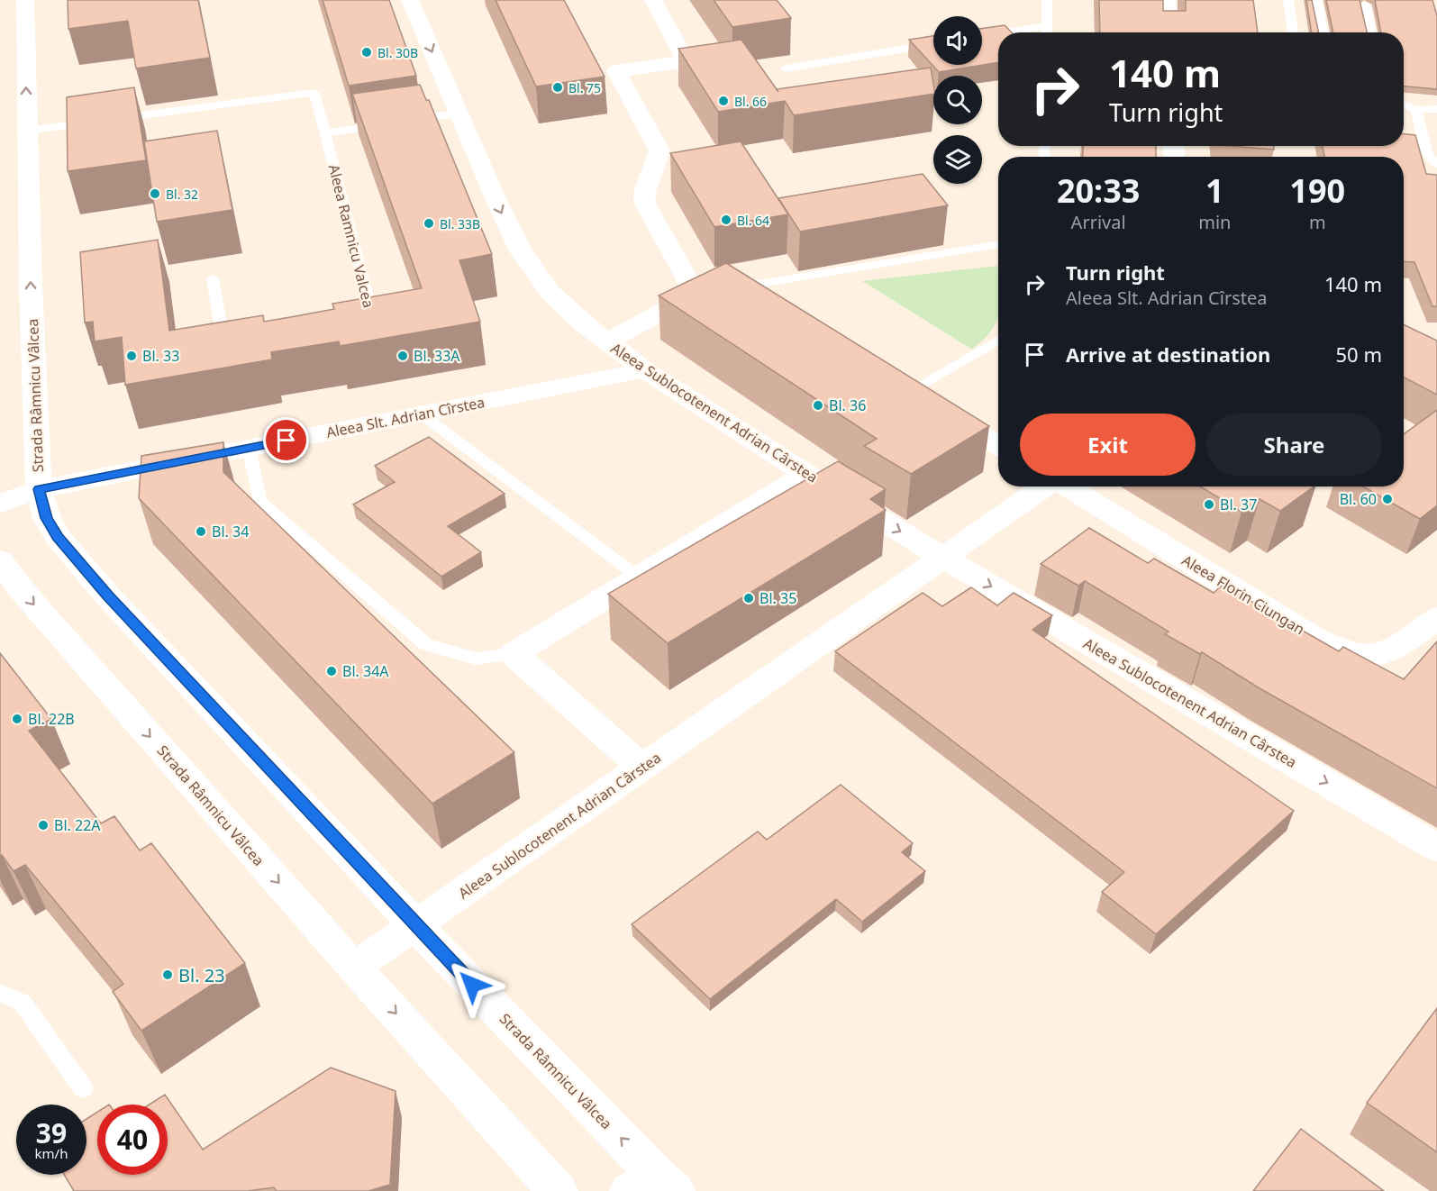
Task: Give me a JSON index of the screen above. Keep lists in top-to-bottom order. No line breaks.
{"streets":{"street":["Strada Râmnicu Vâlcea","Aleea Sublocotenent Adrian Cârstea","Aleea Slt. Adrian Cîrstea","Aleea Florin Ciungan"],"lane":["Aleea Ramnicu Valcea"]},"crossings":[["Aleea Ramnicu Valcea","Strada Râmnicu Vâlcea"],["Strada Râmnicu Vâlcea","Aleea Sublocotenent Adrian Cârstea"],["Strada Râmnicu Vâlcea","Aleea Slt. Adrian Cîrstea"],["Aleea Sublocotenent Adrian Cârstea","Aleea Slt. Adrian Cîrstea"]],"one_way":["Aleea Sublocotenent Adrian Cârstea"],"places":["Bl. 30B","Bl. 75","Bl. 66","Bl. 32","Bl. 64","Bl. 33B","Bl. 33","Bl. 33A","Bl. 36","Bl. 60","Bl. 37","Bl. 34","Bl. 35","Bl. 34A","Bl. 22B","Bl. 22A","Bl. 23"],"page":{"turn":["140 m","Turn right"],"eta":["20:33","Arrival","1","min","190","m"],"list":[{"name":"Turn right","note":"Aleea Slt. Adrian Cîrstea","value":"140 m"},{"name":"Arrive at destination","value":"50 m"}],"buttons":["Exit","Share"],"speed":"39 km/h","limit":"40"}}
